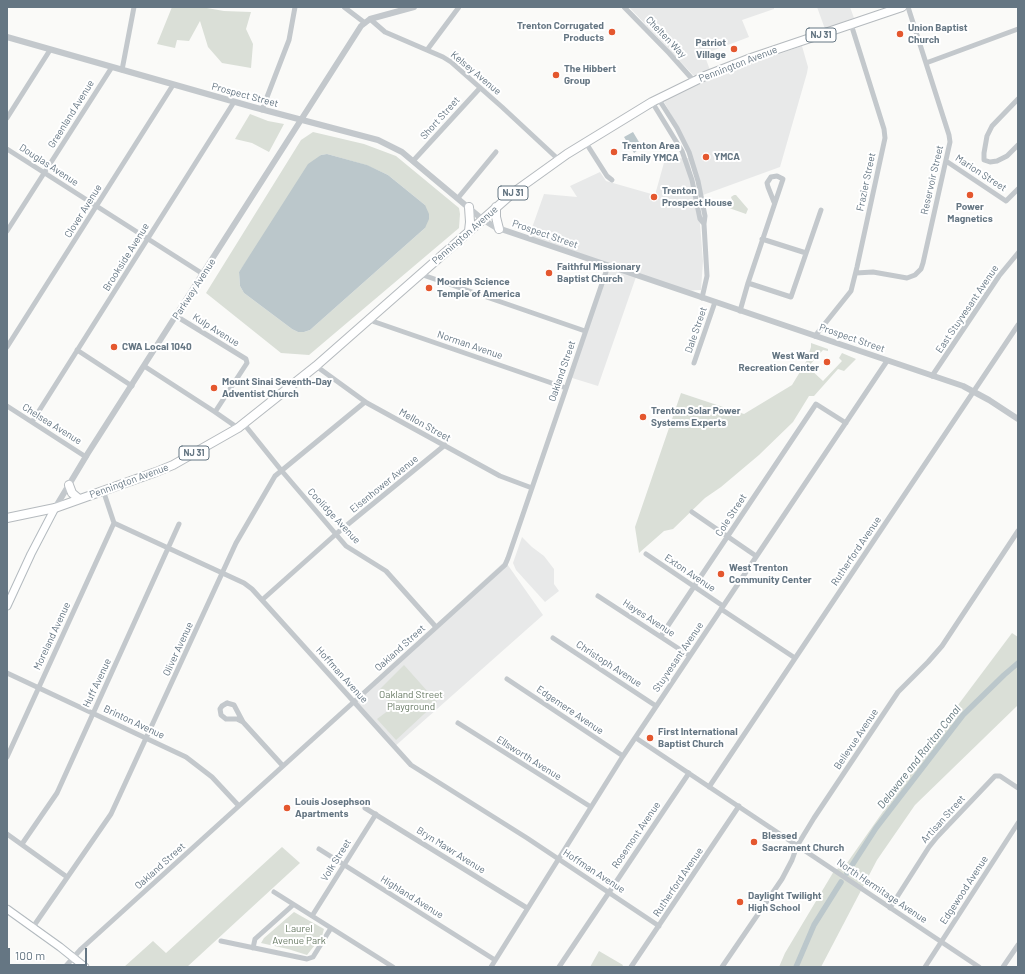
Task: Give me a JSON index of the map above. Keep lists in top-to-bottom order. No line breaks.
{"streets":{"main road":["NJ 31","Pennington Avenue","Parkway Avenue"],"street":["Chelten Way","Kelsey Avenue","Prospect Street","Greenland Avenue","Short Street","Douglas Avenue","Marion Street","Reservoir Street","Frazier Street","Clover Avenue","Brookside Avenue","East Stuyvesant Avenue","Kulp Avenue","Dale Street","Norman Avenue","Oakland Street","Chelsea Avenue","Mellon Street","Eisenhower Avenue","Cole Street","Coolidge Avenue","Rutherford Avenue","Exton Avenue","Hayes Avenue","Moreland Avenue","Oliver Avenue","Stuyvesant Avenue","Christoph Avenue","Hoffman Avenue","Huff Avenue","Edgemere Avenue","Brinton Avenue","Bellevue Avenue","Ellsworth Avenue","Artisan Street","Rosemont Avenue","Bryn Mawr Avenue","Volk Street","Edgewood Avenue","North Hermitage Avenue","Highland Avenue"]},"crossings":[["NJ 31","Pennington Avenue"],["NJ 31","Parkway Avenue"],["Chelten Way","Pennington Avenue"],["Pennington Avenue","Kelsey Avenue"],["Pennington Avenue","Prospect Street"],["Pennington Avenue","Frazier Street"],["Pennington Avenue","Parkway Avenue"],["Pennington Avenue","Norman Avenue"],["Pennington Avenue","Mellon Street"],["Pennington Avenue","Coolidge Avenue"],["Kelsey Avenue","Short Street"],["Kelsey Avenue","Parkway Avenue"],["Prospect Street","Greenland Avenue"],["Prospect Street","Short Street"],["Prospect Street","Frazier Street"],["Prospect Street","Clover Avenue"],["Prospect Street","Brookside Avenue"],["Prospect Street","Parkway Avenue"],["Prospect Street","East Stuyvesant Avenue"],["Prospect Street","Dale Street"],["Prospect Street","Oakland Street"],["Prospect Street","Rutherford Avenue"],["Prospect Street","Stuyvesant Avenue"],["Greenland Avenue","Douglas Avenue"],["Douglas Avenue","Clover Avenue"],["Douglas Avenue","Brookside Avenue"],["Douglas Avenue","Parkway Avenue"],["Marion Street","Reservoir Street"],["Reservoir Street","Frazier Street"],["Brookside Avenue","Chelsea Avenue"],["Parkway Avenue","Kulp Avenue"],["Parkway Avenue","Chelsea Avenue"],["Parkway Avenue","Coolidge Avenue"],["Kulp Avenue","Coolidge Avenue"],["Norman Avenue","Oakland Street"],["Oakland Street","Mellon Street"],["Oakland Street","Coolidge Avenue"],["Oakland Street","Hoffman Avenue"],["Oakland Street","Brinton Avenue"],["Mellon Street","Eisenhower Avenue"],["Mellon Street","Oliver Avenue"],["Eisenhower Avenue","Coolidge Avenue"],["Eisenhower Avenue","Hoffman Avenue"],["Cole Street","Exton Avenue"],["Cole Street","Hayes Avenue"],["Cole Street","Stuyvesant Avenue"],["Coolidge Avenue","Oliver Avenue"],["Rutherford Avenue","Exton Avenue"],["Rutherford Avenue","Hoffman Avenue"],["Rutherford Avenue","North Hermitage Avenue"],["Exton Avenue","Stuyvesant Avenue"],["Hayes Avenue","Stuyvesant Avenue"],["Moreland Avenue","Hoffman Avenue"],["Moreland Avenue","Brinton Avenue"],["Oliver Avenue","Hoffman Avenue"],["Oliver Avenue","Brinton Avenue"],["Stuyvesant Avenue","Christoph Avenue"],["Stuyvesant Avenue","Hoffman Avenue"],["Stuyvesant Avenue","Edgemere Avenue"],["Stuyvesant Avenue","Ellsworth Avenue"],["Stuyvesant Avenue","Bryn Mawr Avenue"],["Stuyvesant Avenue","North Hermitage Avenue"],["Stuyvesant Avenue","Highland Avenue"],["Hoffman Avenue","Huff Avenue"],["Hoffman Avenue","Rosemont Avenue"],["Huff Avenue","Brinton Avenue"],["Bellevue Avenue","North Hermitage Avenue"],["Artisan Street","North Hermitage Avenue"],["Rosemont Avenue","North Hermitage Avenue"],["Bryn Mawr Avenue","Volk Street"],["Volk Street","Highland Avenue"],["Edgewood Avenue","North Hermitage Avenue"]],"water":["Delaware and Raritan Canal"],"parks":["Oakland Street Playground","Laurel Avenue Park"],"places":["Trenton Corrugated Products","Union Baptist Church","Patriot Village","The Hibbert Group","Trenton Area Family YMCA","YMCA","Power Magnetics","Trenton Prospect House","Faithful Missionary Baptist Church","Moorish Science Temple of America","CWA Local 1040","West Ward Recreation Center","Mount Sinai Seventh-Day Adventist Church","Trenton Solar Power Systems Experts","West Trenton Community Center","First International Baptist Church","Louis Josephson Apartments","Blessed Sacrament Church","Daylight Twilight High School"],"scale_bar":"100 m"}
